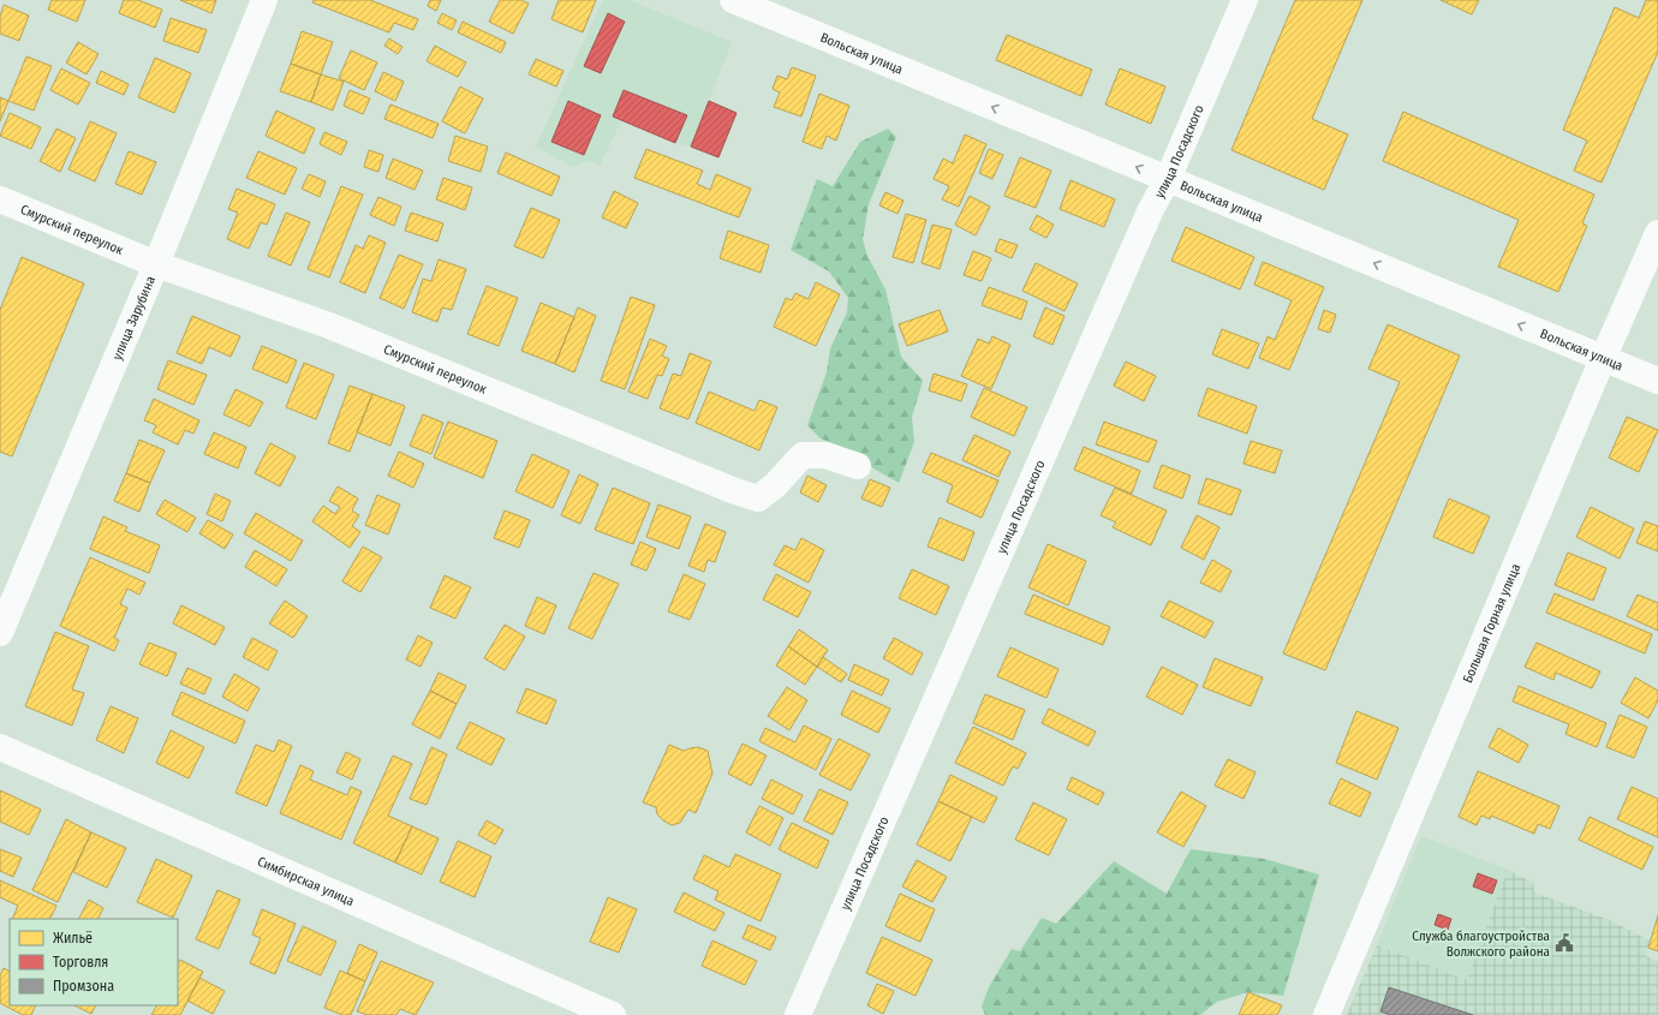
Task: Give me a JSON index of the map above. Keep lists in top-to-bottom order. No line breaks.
{"streets":{"street":["Вольская улица","улица Посадского","Смурский переулок","улица Зарубина","Большая Горная улица","Симбирская улица"]},"crossings":[["Вольская улица","улица Посадского"],["Вольская улица","Большая Горная улица"],["Смурский переулок","улица Зарубина"]],"one_way":["Вольская улица"],"places":{"public building":["Служба благоустройства Волжского района"]},"legend":["Жильё","Торговля","Промзона"]}
